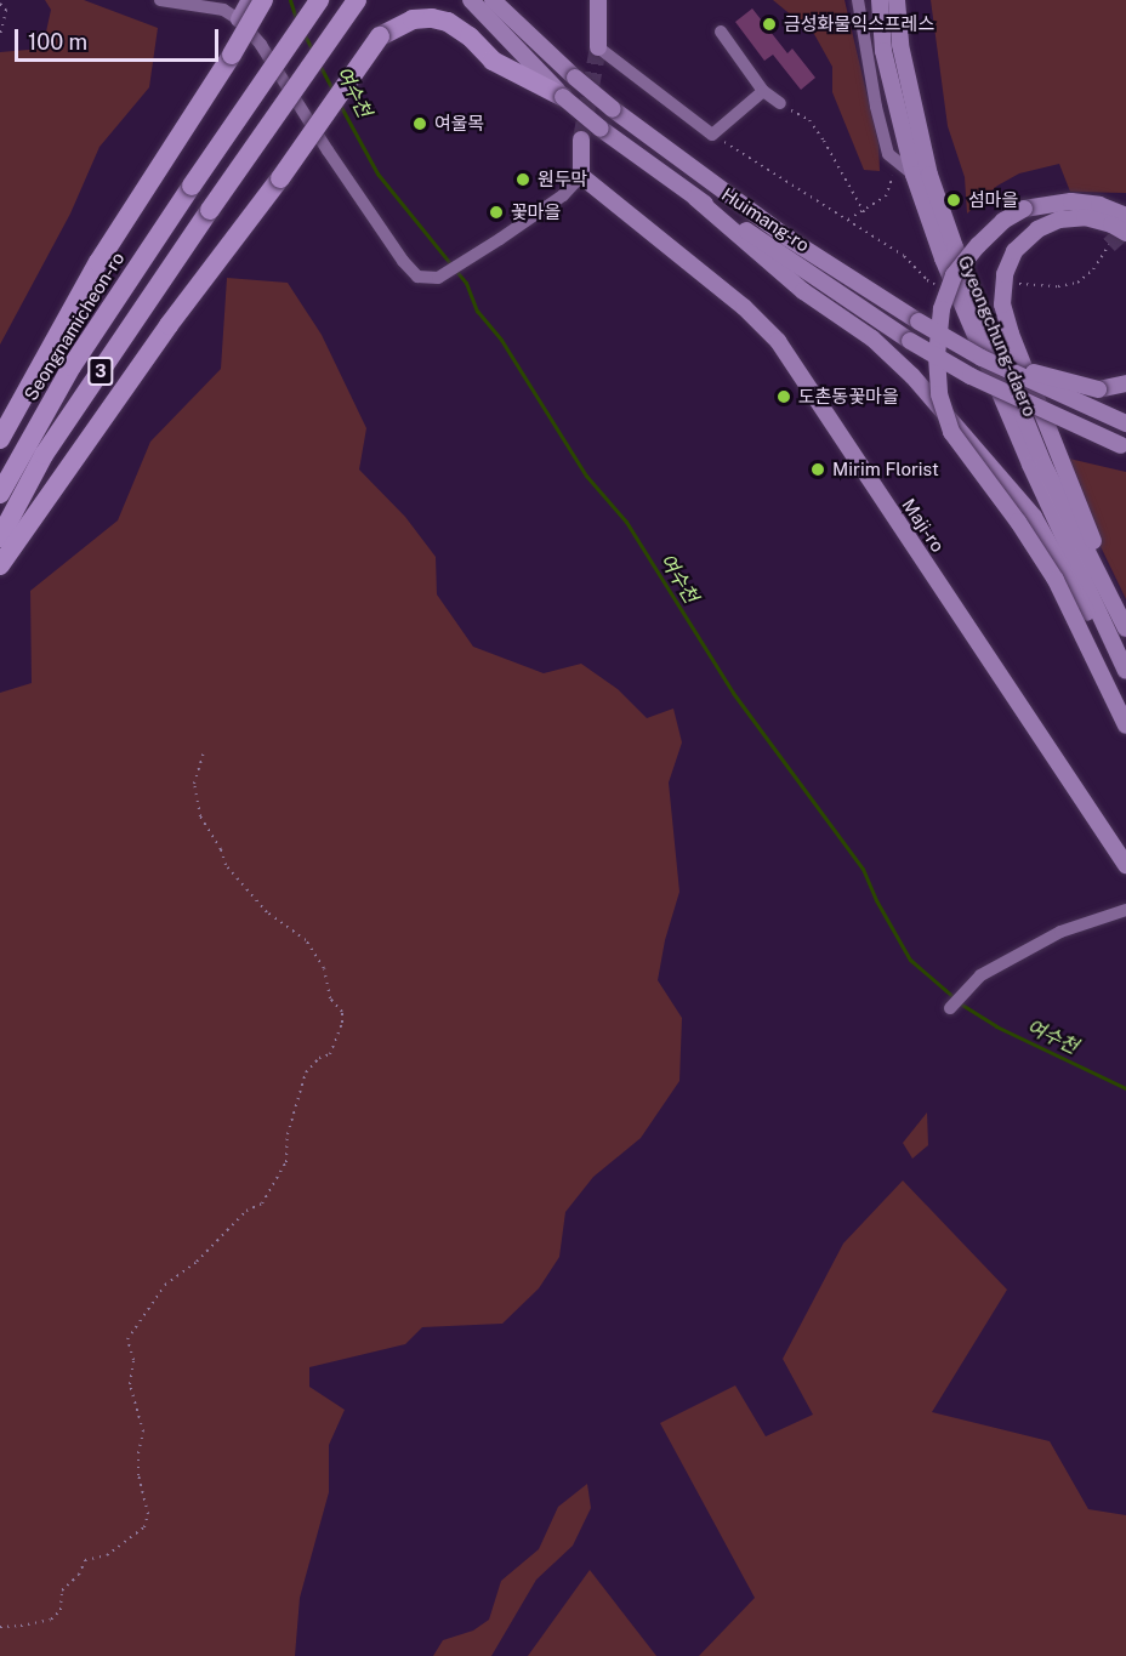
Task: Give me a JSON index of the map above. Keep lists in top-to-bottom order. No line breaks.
{"streets":{"highway":["Seongnamicheon-ro","3"],"main road":["Huimang-ro","Gyeongchung-daero","Maji-ro"]},"water":["여수천"],"places":["금성화물익스프레스","여울목","원두막","섬마을","꽃마을","도촌동꽃마을","Mirim Florist"],"scale_bar":"100 m"}
